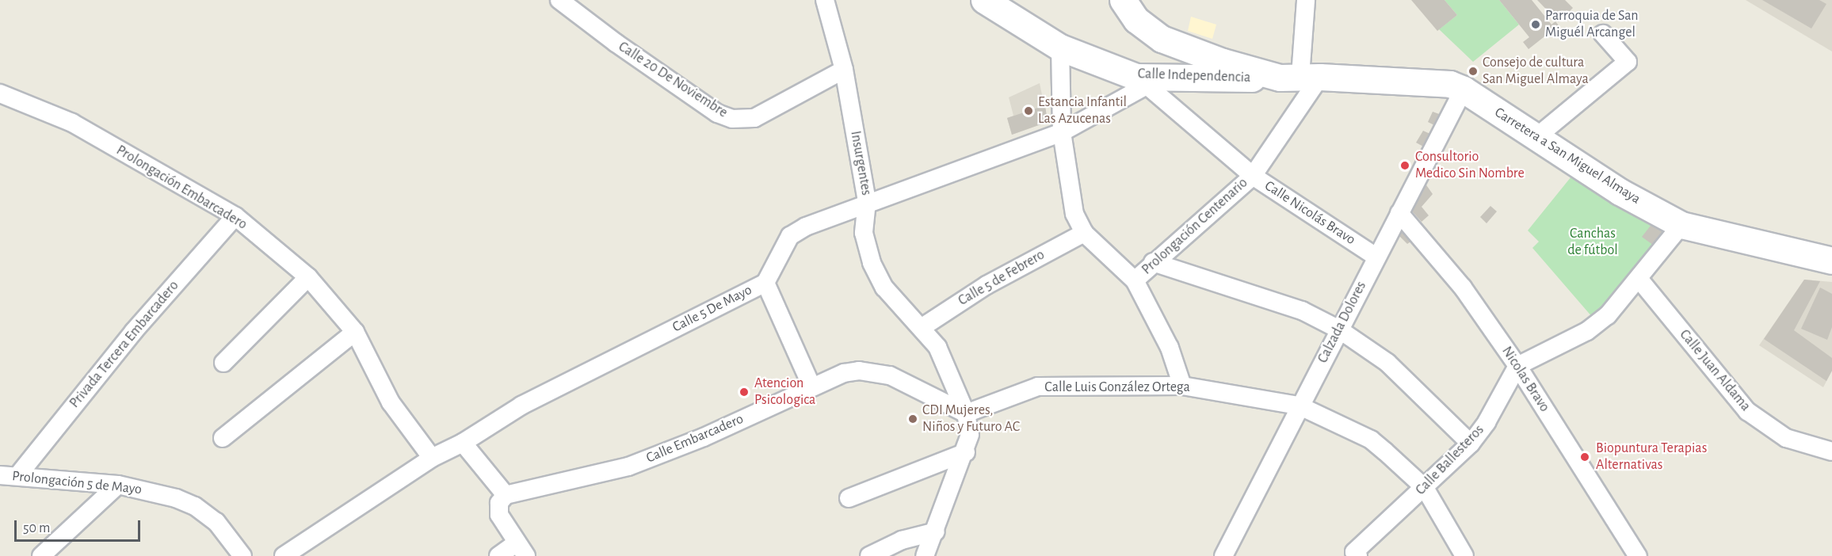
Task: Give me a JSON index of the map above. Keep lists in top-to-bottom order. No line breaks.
{"streets":{"street":["Calle Independencia","Calle 20 De Noviembre","Carretera a San Miguel Almaya","Insurgentes","Prolongación Embarcadero","Calle Nicolás Bravo","Prolongación Centenario","Calle 5 de Febrero","Calle 5 De Mayo","Calzada Dolores","Privada Tercera Embarcadero","Calle Juan Aldama","Nicolas Bravo","Calle Luis González Ortega","Calle Embarcadero","Calle Ballesteros","Prolongación 5 de Mayo"]},"crossings":[["Calle Independencia","Carretera a San Miguel Almaya"],["Calle Independencia","Calle Nicolás Bravo"],["Calle Independencia","Prolongación Centenario"],["Calle Independencia","Calle 5 De Mayo"],["Calle 20 De Noviembre","Insurgentes"],["Carretera a San Miguel Almaya","Prolongación Centenario"],["Carretera a San Miguel Almaya","Calzada Dolores"],["Insurgentes","Calle 5 de Febrero"],["Insurgentes","Calle 5 De Mayo"],["Insurgentes","Calle Luis González Ortega"],["Insurgentes","Calle Embarcadero"],["Prolongación Embarcadero","Calle 5 De Mayo"],["Prolongación Embarcadero","Privada Tercera Embarcadero"],["Calle Nicolás Bravo","Prolongación Centenario"],["Calle Nicolás Bravo","Calle 5 De Mayo"],["Calle Nicolás Bravo","Calzada Dolores"],["Prolongación Centenario","Calle Luis González Ortega"],["Calzada Dolores","Nicolas Bravo"],["Calzada Dolores","Calle Luis González Ortega"],["Privada Tercera Embarcadero","Prolongación 5 de Mayo"],["Nicolas Bravo","Calle Ballesteros"],["Calle Luis González Ortega","Calle Embarcadero"],["Calle Luis González Ortega","Calle Ballesteros"]],"parks":["Canchas de fútbol"],"places":["Parroquia de San Miguél Arcangel","Consejo de cultura San Miguel Almaya","Estancia Infantil Las Azucenas","Consultorio Medico Sin Nombre","Atencion Psicologica","CDI Mujeres, Niños y Futuro AC","Biopuntura Terapias Alternativas"],"scale_bar":"50 m"}
